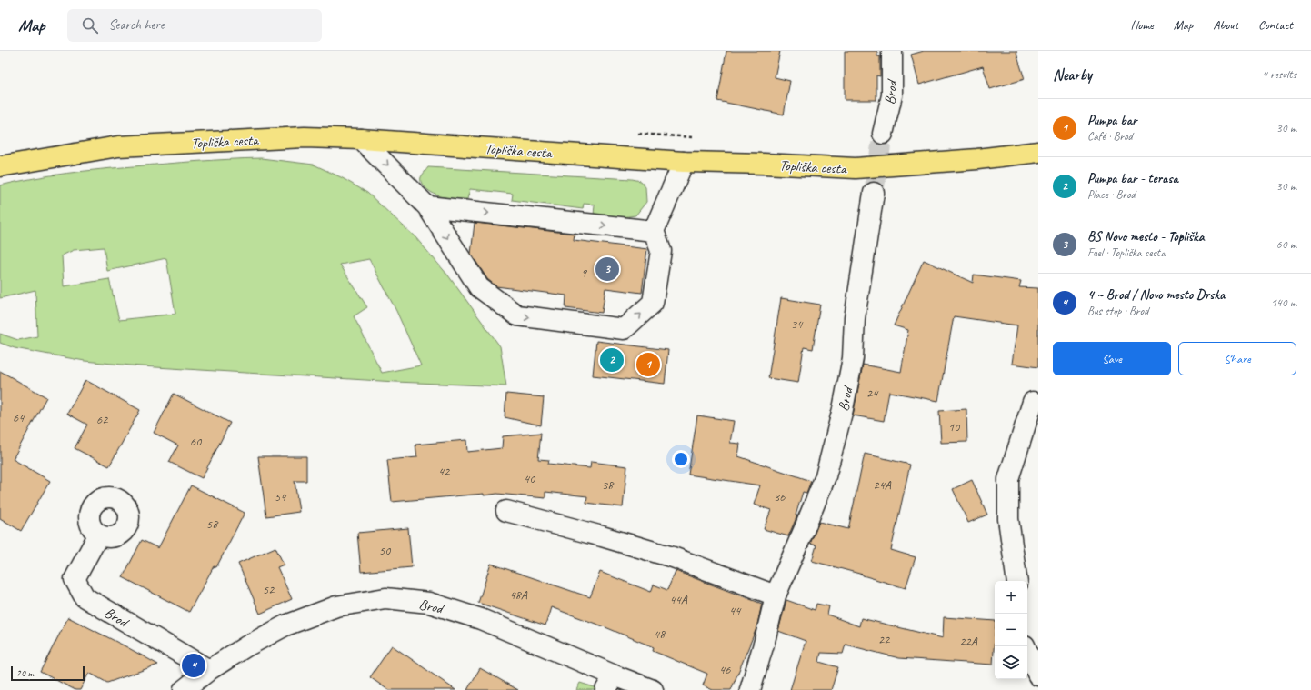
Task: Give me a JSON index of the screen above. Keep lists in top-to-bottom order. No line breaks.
{"streets":{"main road":["Topliška cesta"],"street":["Brod"]},"house_numbers":["9","34","24","64","62","10","60","42","40","38","24A","54","36","58","50","52","48A","44A","44","48","22","22A","46"],"scale_bar":"20 m","page":{"header":"Map","search":"Search here","nav":["Home","Map","About","Contact"],"heading":["Nearby","4 results"],"list":[{"mark":"1","name":"Pumpa bar","note":"Café · Brod","value":"30 m"},{"mark":"2","name":"Pumpa bar - terasa","note":"Place · Brod","value":"30 m"},{"mark":"3","name":"BS Novo mesto - Topliška","note":"Fuel · Topliška cesta","value":"60 m"},{"mark":"4","name":"4 ~ Brod / Novo mesto Drska","note":"Bus stop · Brod","value":"140 m"}],"pins":["3","2","1","4"],"buttons":["Save","Share"],"map_buttons":["+","−"],"scale":"20 m"}}
